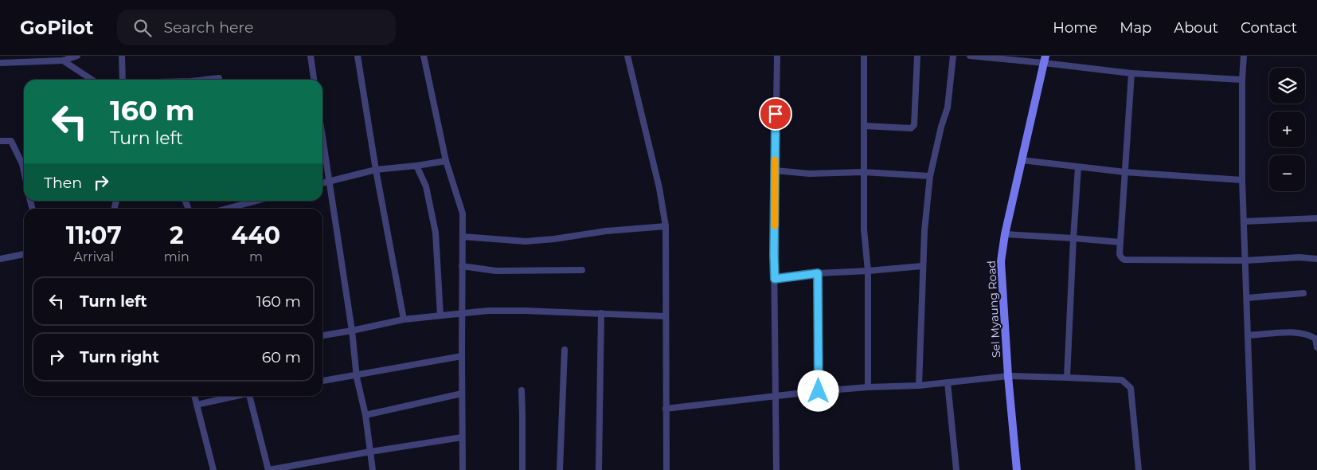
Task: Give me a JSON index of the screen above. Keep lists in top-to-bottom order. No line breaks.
{"streets":{"main road":["Sel Myaung Road"]},"page":{"header":"GoPilot","search":"Search here","nav":["Home","Map","About","Contact"],"map_buttons":["+","−"],"turn":["160 m","Turn left"],"then":"Then","eta":["11:07","Arrival","2","min","440","m"],"list":[{"name":"Turn left","value":"160 m"},{"name":"Turn right","value":"60 m"}]}}
